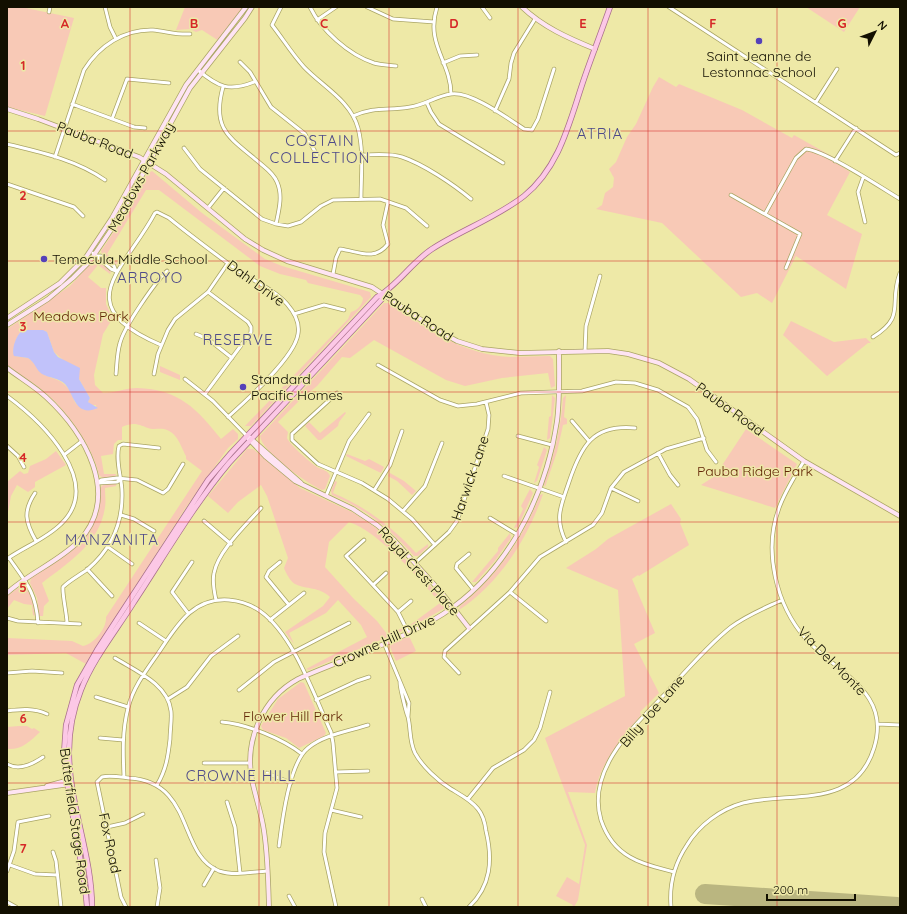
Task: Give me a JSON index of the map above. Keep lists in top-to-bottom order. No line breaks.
{"streets":{"main road":["Butterfield Stage Road"],"street":["Pauba Road","Meadows Parkway","Dahl Drive","Harwick Lane","Royal Crest Place","Crowne Hill Drive","Via Del Monte","Billy Joe Lane","Fox Road"]},"crossings":[["Pauba Road","Meadows Parkway"],["Pauba Road","Crowne Hill Drive"],["Pauba Road","Via Del Monte"],["Pauba Road","Butterfield Stage Road"],["Harwick Lane","Royal Crest Place"],["Royal Crest Place","Crowne Hill Drive"],["Royal Crest Place","Butterfield Stage Road"],["Via Del Monte","Billy Joe Lane"]],"districts":["ATRIA","COSTAIN COLLECTION","ARROYO","RESERVE","MANZANITA","CROWNE HILL"],"parks":["Meadows Park","Pauba Ridge Park","Flower Hill Park"],"places":["Saint Jeanne de Lestonnac School","Temecula Middle School","Standard Pacific Homes"],"scale_bar":"200 m","north":"top right","grid":{"columns":["A","B","C","D","E","F","G"],"rows":["1","2","3","4","5","6","7"]}}
